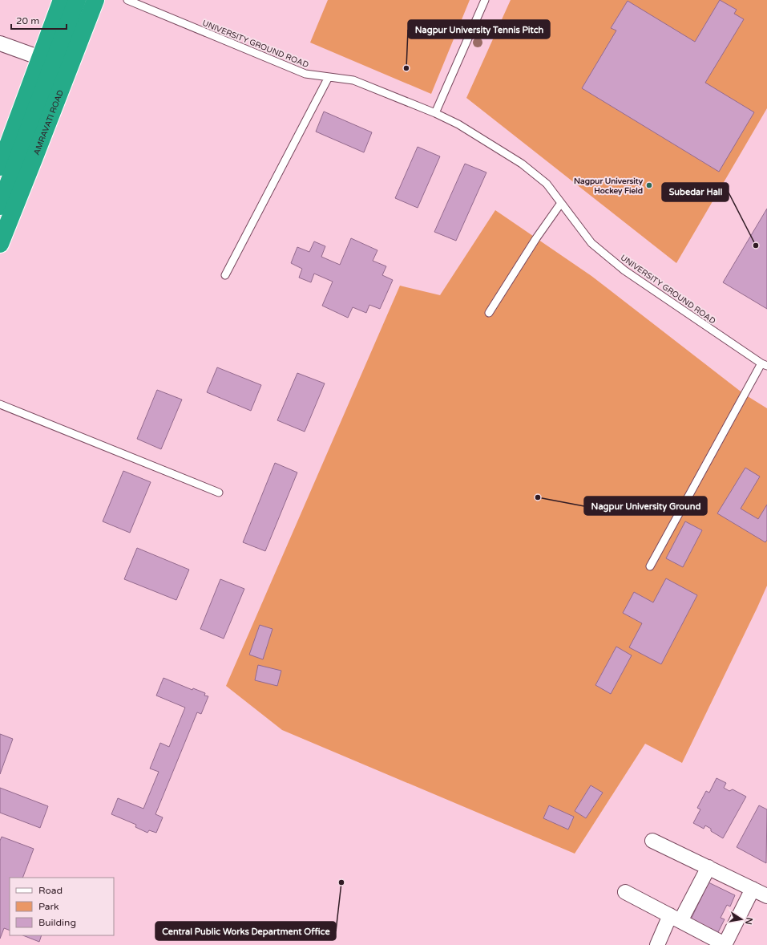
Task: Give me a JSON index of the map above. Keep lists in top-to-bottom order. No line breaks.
{"streets":{"highway":["AMRAVATI ROAD"],"lane":["UNIVERSITY GROUND ROAD"]},"places":["Nagpur University Tennis Pitch","Nagpur University Hockey Field","Subedar Hall","Nagpur University Ground","Central Public Works Department Office"],"legend":["Road","Park","Building"],"scale_bar":"20 m","north":"right"}
